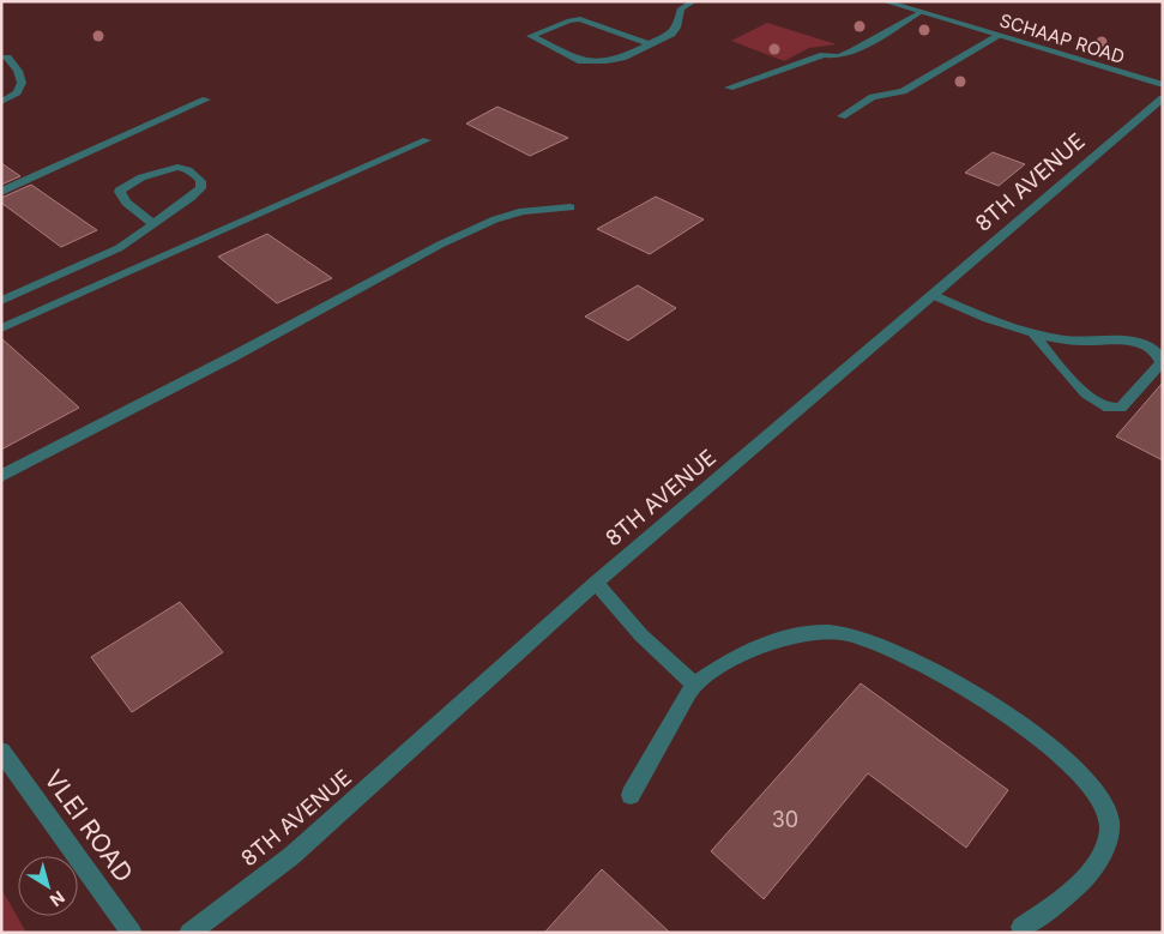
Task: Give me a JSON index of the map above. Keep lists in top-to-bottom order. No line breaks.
{"streets":{"street":["SCHAAP ROAD","8TH AVENUE","VLEI ROAD"]},"house_numbers":["30"],"north":"bottom right"}
